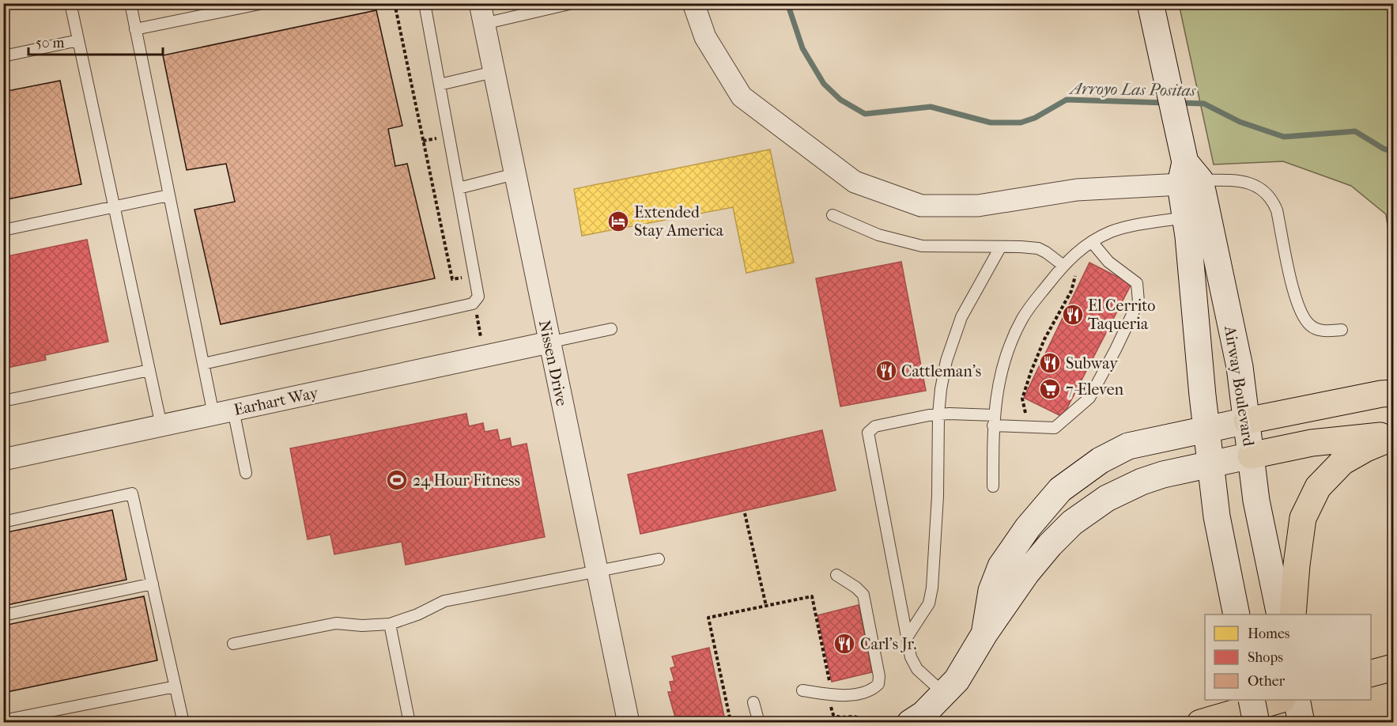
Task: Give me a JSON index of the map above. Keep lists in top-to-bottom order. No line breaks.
{"streets":{"main road":["Airway Boulevard"],"street":["Nissen Drive","Earhart Way"]},"crossings":[["Nissen Drive","Earhart Way"]],"water":["Arroyo Las Positas"],"places":{"hotel":["Extended Stay America"],"restaurant":["El Cerrito Taqueria","Subway","Cattleman's","Carl's Jr."],"supermarket":["7-Eleven"],"sports":["24 Hour Fitness"]},"legend":["Homes","Shops","Other"],"scale_bar":"50 m"}
